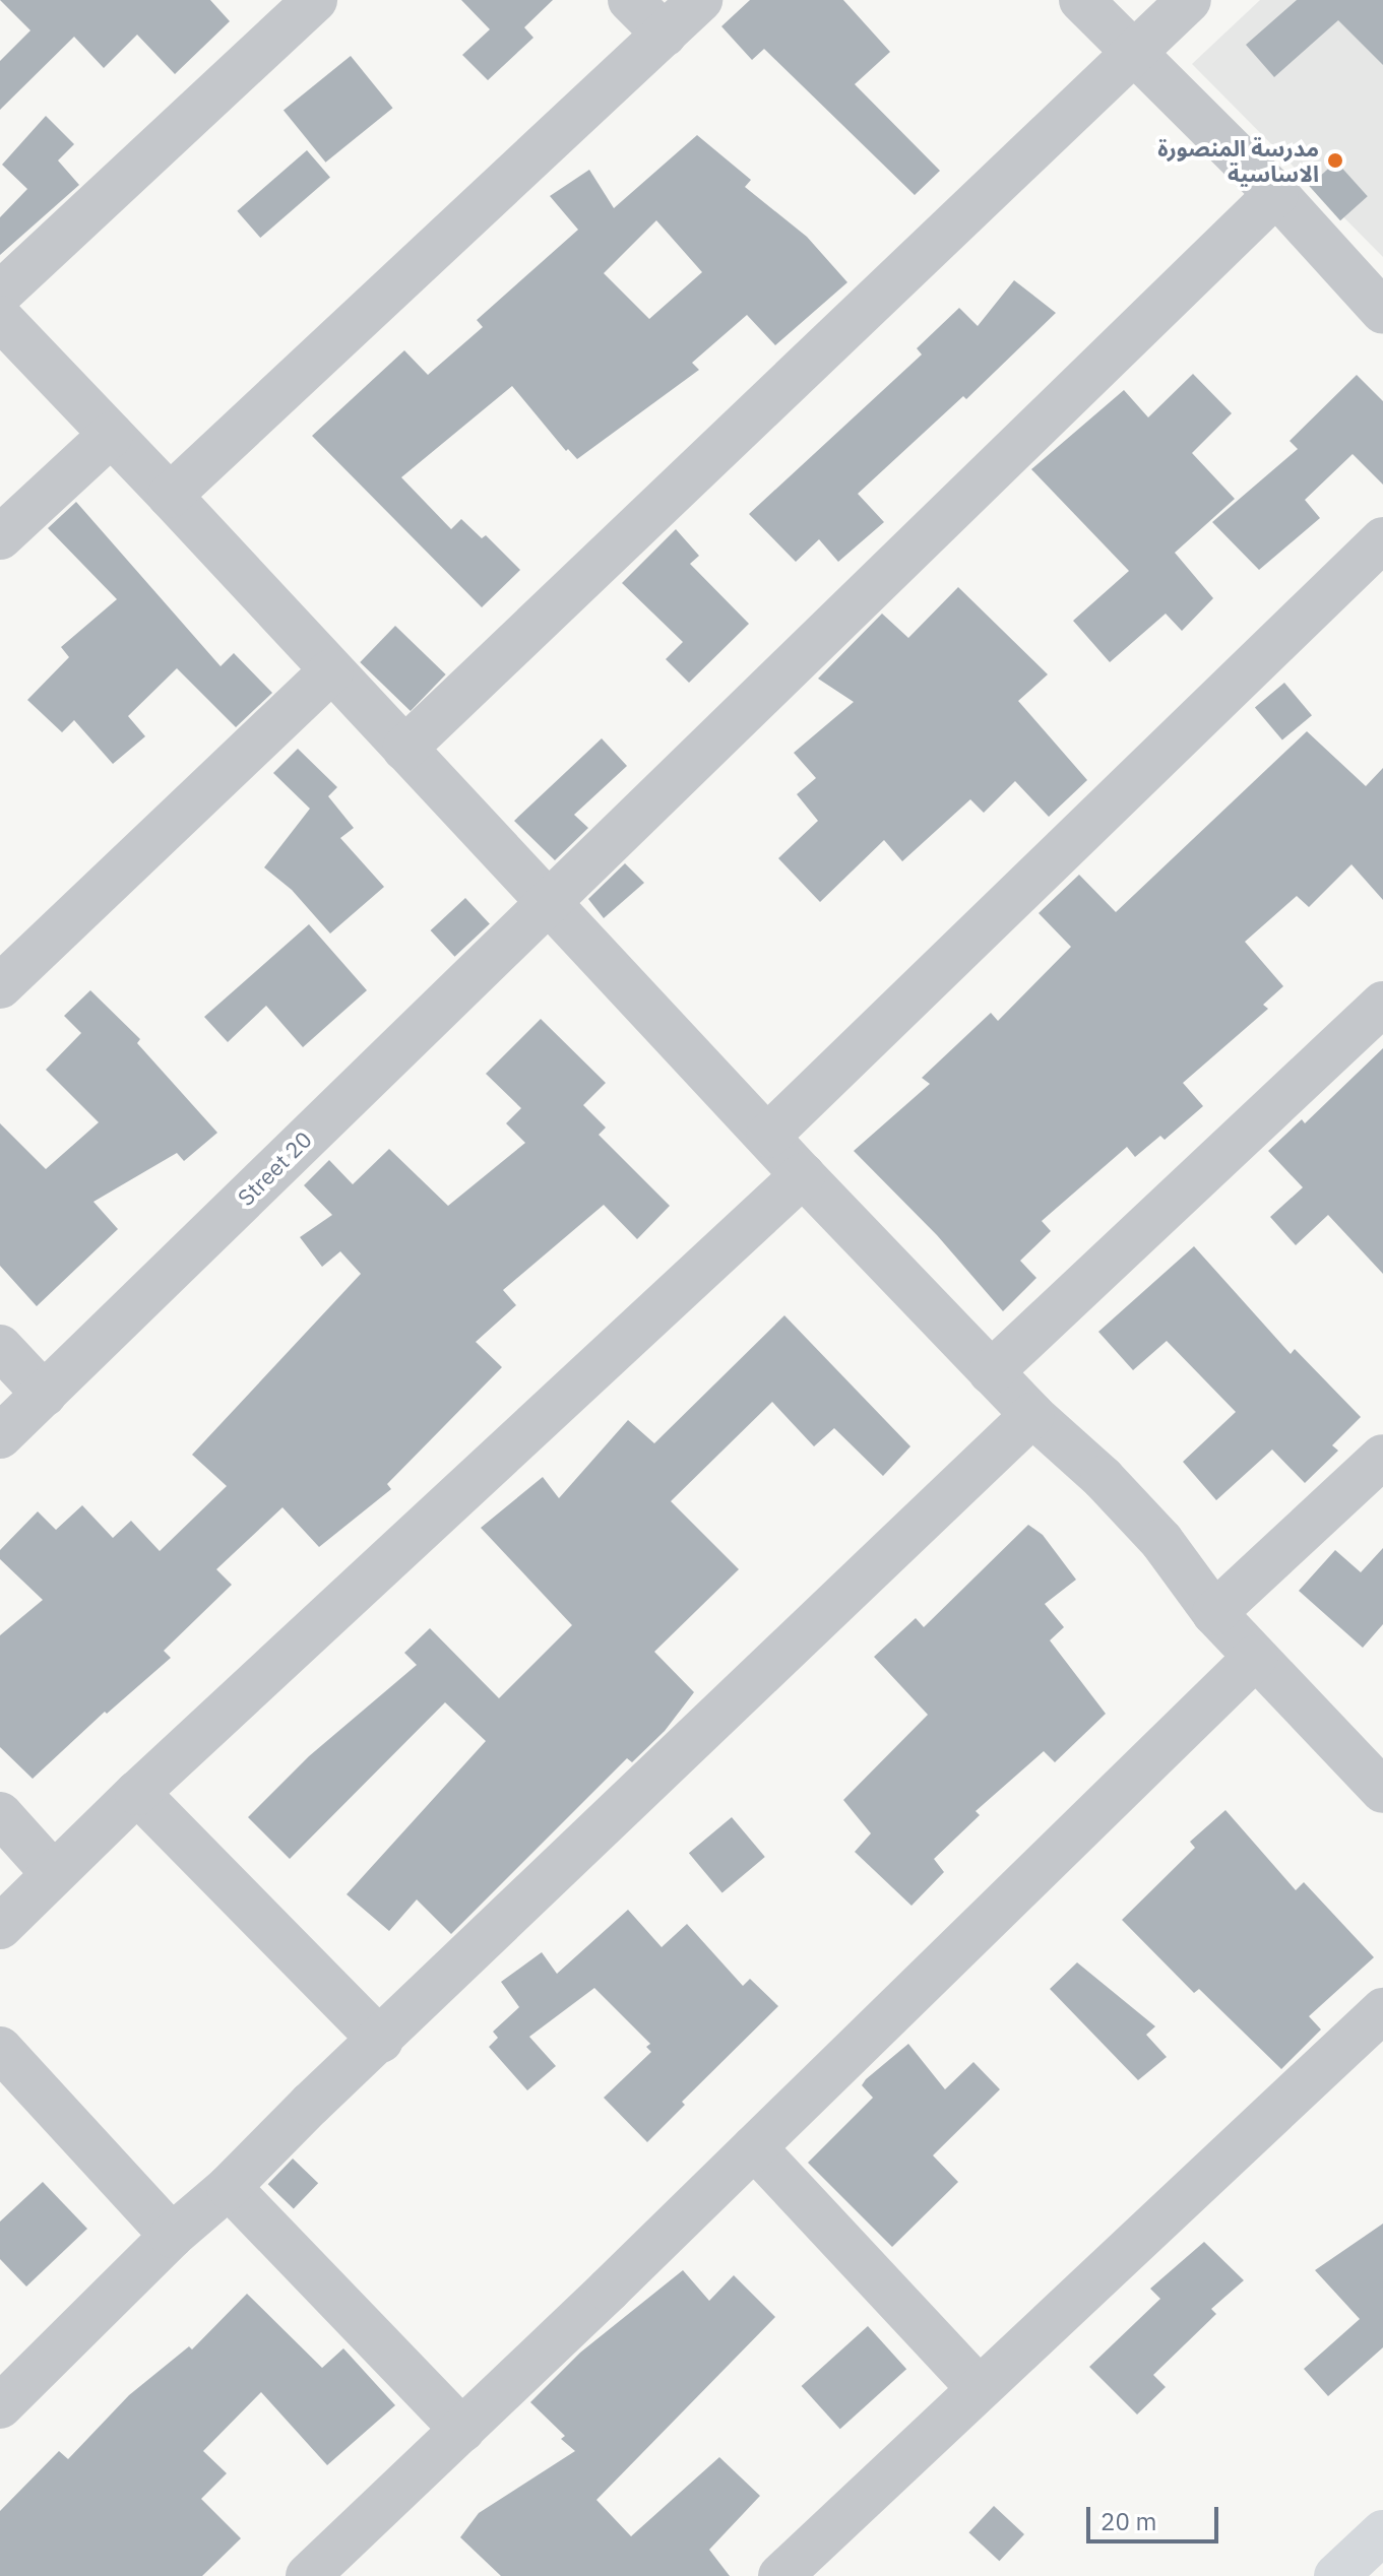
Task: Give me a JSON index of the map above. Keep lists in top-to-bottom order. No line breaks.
{"streets":{"street":["Street 20"]},"places":["مدرسة المنصورة الاساسية"],"scale_bar":"20 m"}
